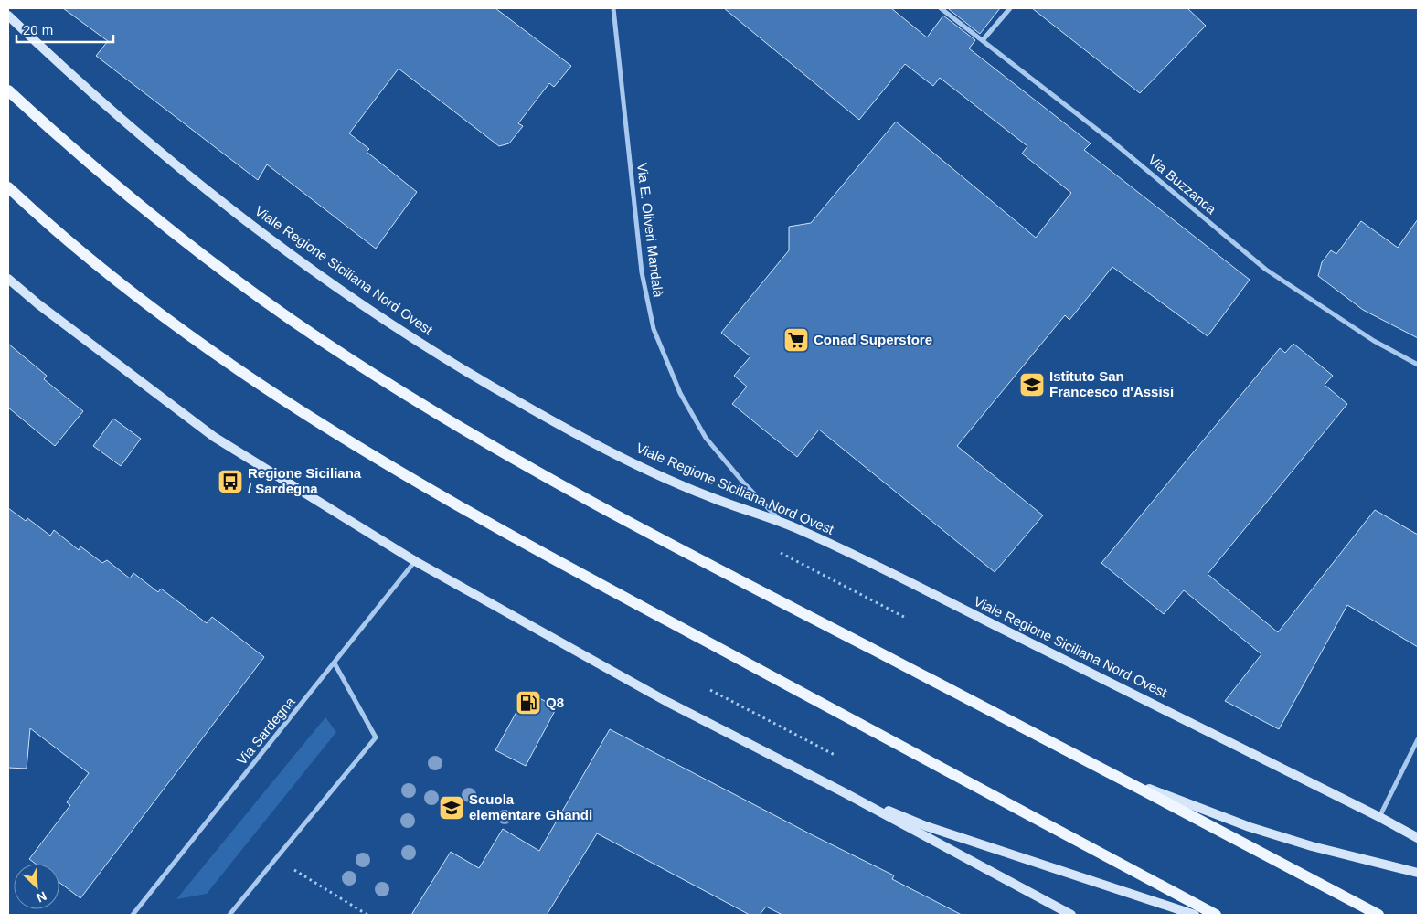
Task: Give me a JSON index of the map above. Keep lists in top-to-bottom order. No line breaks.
{"streets":{"street":["Via Buzzanca","Via E. Oliveri Mandalà","Viale Regione Siciliana Nord Ovest","Via Sardegna"]},"crossings":[["Via E. Oliveri Mandalà","Viale Regione Siciliana Nord Ovest"]],"places":{"supermarket":["Conad Superstore"],"school or university":["Istituto San Francesco d'Assisi","Scuola elementare Ghandi"],"bus stop":["Regione Siciliana / Sardegna"],"fuel station":["Q8"]},"scale_bar":"20 m","north":"bottom right"}
